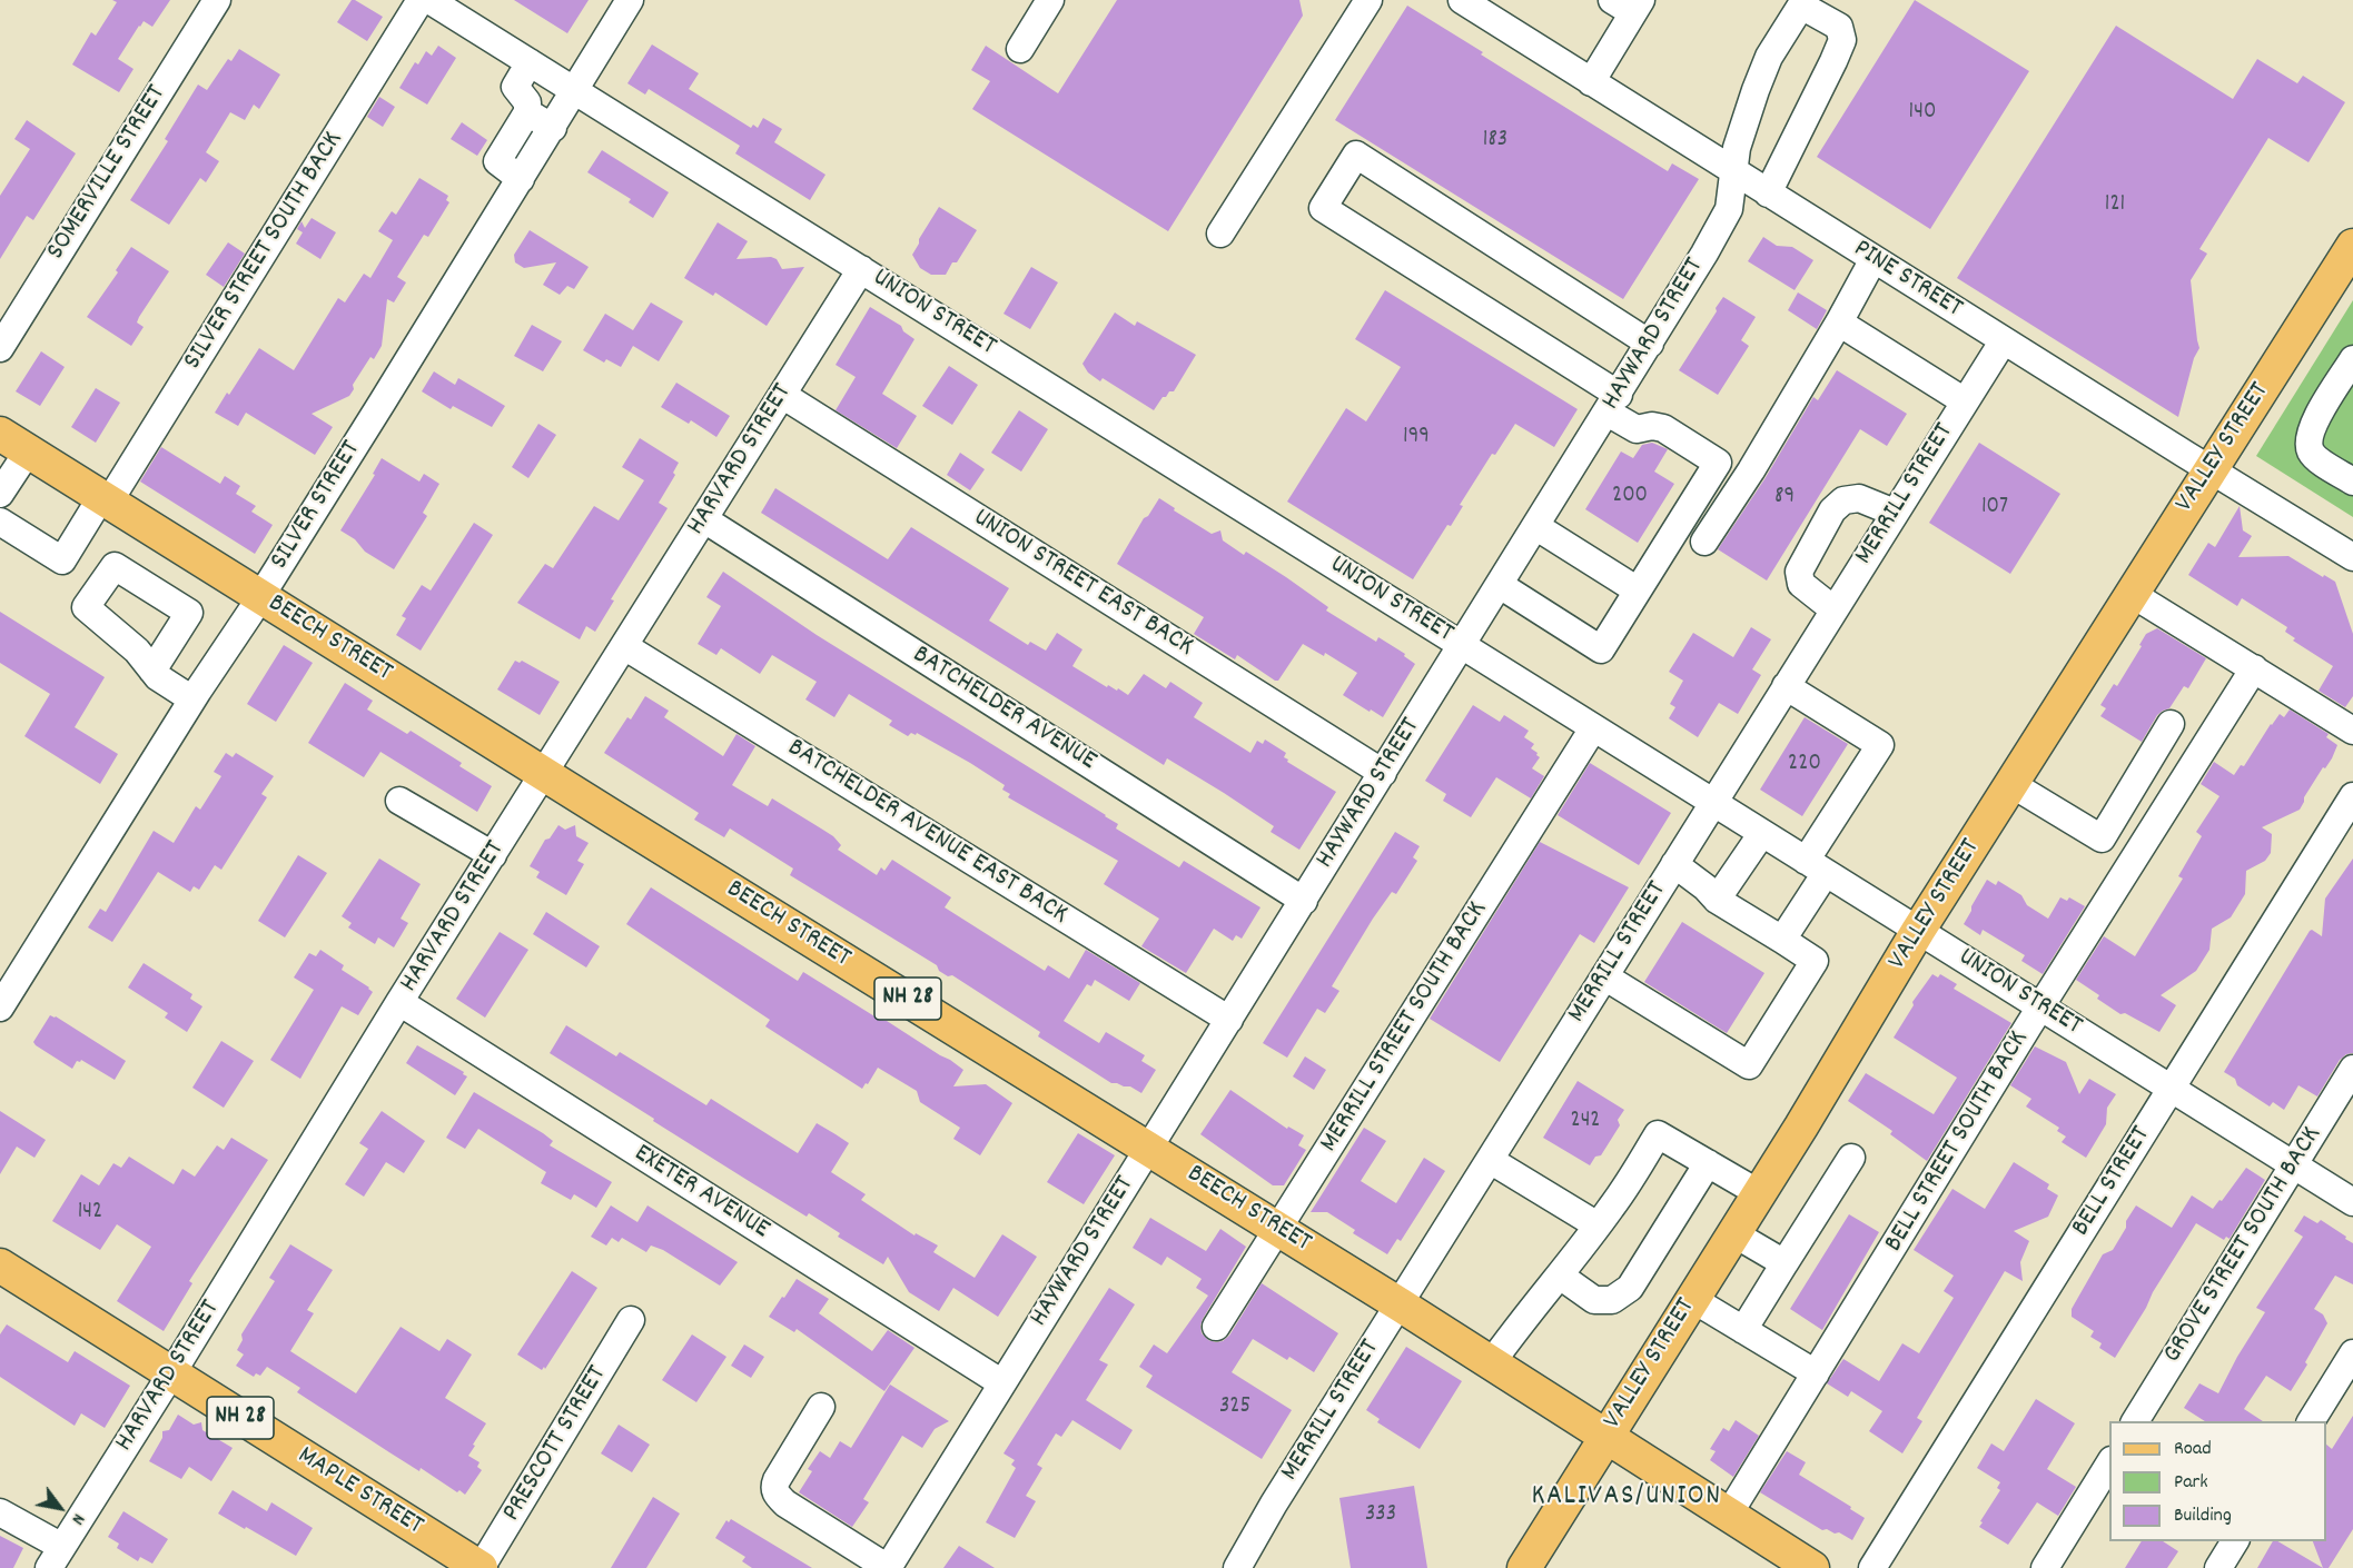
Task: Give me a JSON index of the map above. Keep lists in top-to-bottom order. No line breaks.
{"streets":{"main road":["VALLEY STREET","BEECH STREET","NH 28","MAPLE STREET"],"street":["SOMERVILLE STREET","SILVER STREET SOUTH BACK","PINE STREET","UNION STREET","HAYWARD STREET","HARVARD STREET","MERRILL STREET","SILVER STREET","UNION STREET EAST BACK","BATCHELDER AVENUE","BATCHELDER AVENUE EAST BACK","MERRILL STREET SOUTH BACK","BELL STREET SOUTH BACK","BELL STREET","EXETER AVENUE","GROVE STREET SOUTH BACK","PRESCOTT STREET"]},"crossings":[["SILVER STREET SOUTH BACK","BEECH STREET"],["PINE STREET","HAYWARD STREET"],["PINE STREET","VALLEY STREET"],["PINE STREET","MERRILL STREET"],["UNION STREET","HAYWARD STREET"],["UNION STREET","VALLEY STREET"],["UNION STREET","HARVARD STREET"],["UNION STREET","MERRILL STREET"],["UNION STREET","SILVER STREET"],["UNION STREET","MERRILL STREET SOUTH BACK"],["UNION STREET","BELL STREET SOUTH BACK"],["UNION STREET","BELL STREET"],["UNION STREET","GROVE STREET SOUTH BACK"],["HAYWARD STREET","UNION STREET EAST BACK"],["HAYWARD STREET","BEECH STREET"],["HAYWARD STREET","BATCHELDER AVENUE"],["HAYWARD STREET","BATCHELDER AVENUE EAST BACK"],["HAYWARD STREET","EXETER AVENUE"],["VALLEY STREET","BEECH STREET"],["HARVARD STREET","UNION STREET EAST BACK"],["HARVARD STREET","BEECH STREET"],["HARVARD STREET","BATCHELDER AVENUE"],["HARVARD STREET","BATCHELDER AVENUE EAST BACK"],["HARVARD STREET","EXETER AVENUE"],["HARVARD STREET","MAPLE STREET"],["MERRILL STREET","BEECH STREET"],["SILVER STREET","BEECH STREET"],["BEECH STREET","MERRILL STREET SOUTH BACK"],["BEECH STREET","BELL STREET SOUTH BACK"],["PRESCOTT STREET","MAPLE STREET"]],"districts":["KALIVAS/UNION"],"house_numbers":["140","183","121","199","200","89","107","220","242","142","325","333"],"legend":["Road","Park","Building"],"north":"bottom right"}
